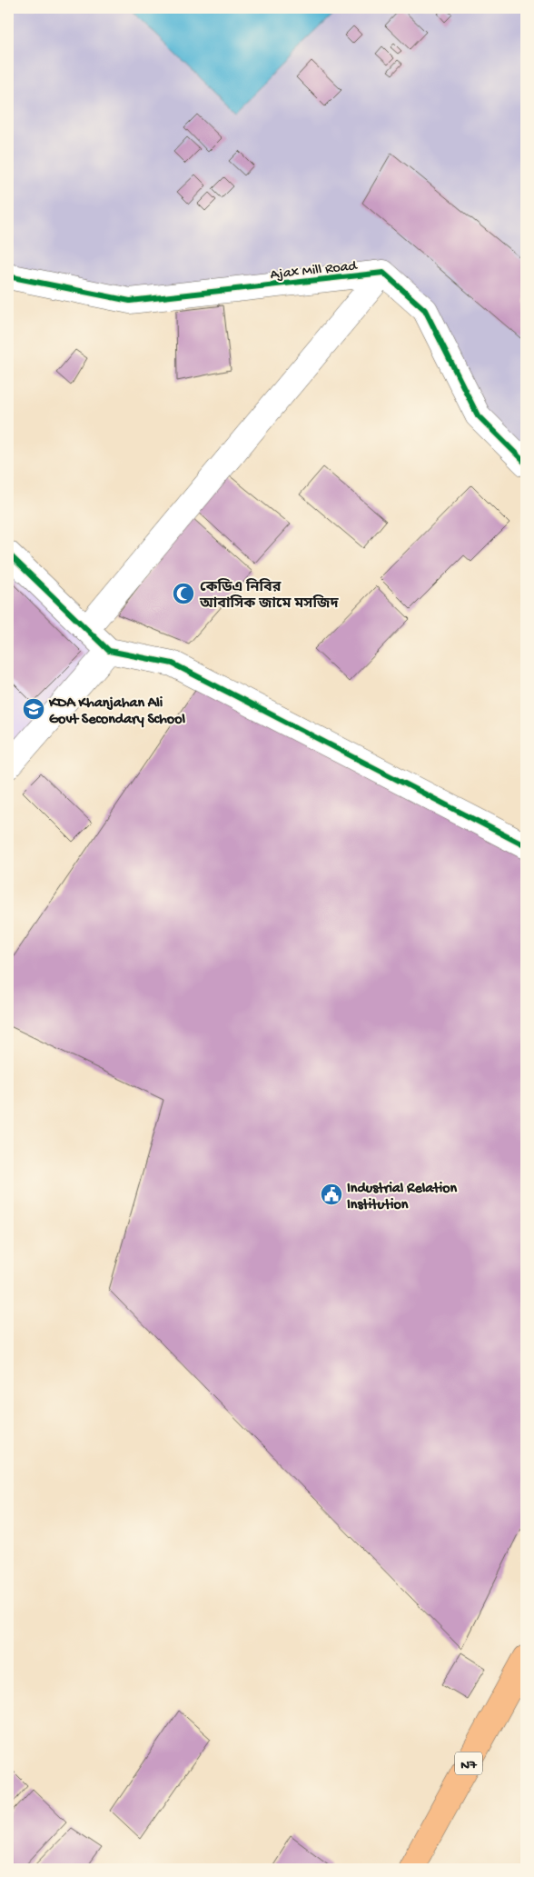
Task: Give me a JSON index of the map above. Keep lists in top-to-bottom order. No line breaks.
{"streets":{"highway":["N7"],"street":["Ajax Mill Road"]},"places":{"mosque":["কেডিএ নিবির আবাসিক জামে মসজিদ"],"school or university":["KDA Khanjahan Ali Govt Secondary School"],"public building":["Industrial Relation Institution"]}}
